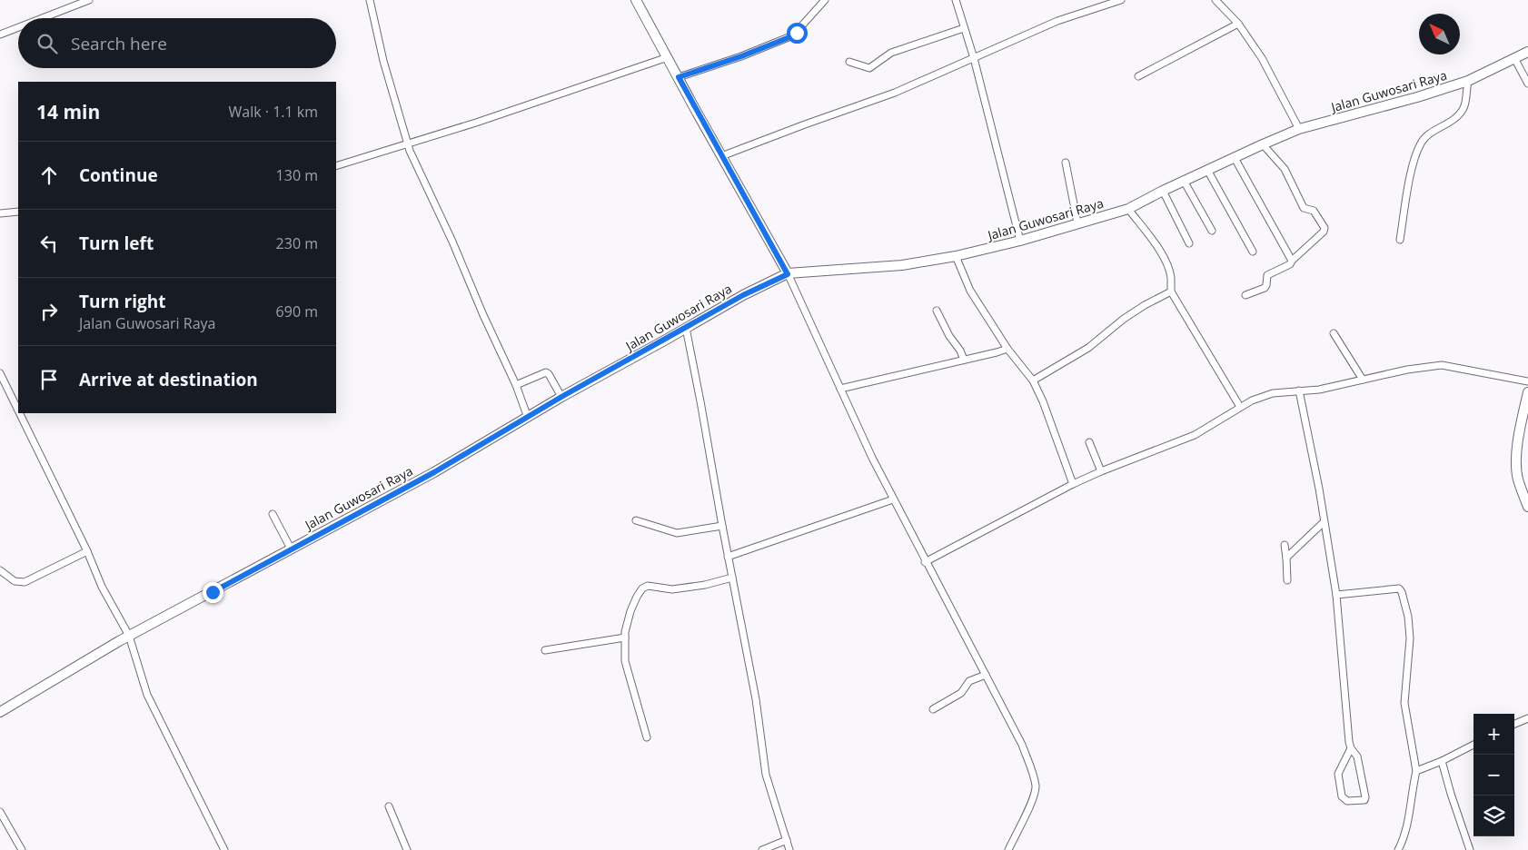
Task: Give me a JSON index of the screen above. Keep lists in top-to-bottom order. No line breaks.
{"streets":{"street":["Jalan Guwosari Raya"]},"north":"top left","page":{"search":"Search here","heading":["14 min","Walk · 1.1 km"],"list":[["Continue","130 m"],["Turn left","230 m"],["Turn right","Jalan Guwosari Raya","690 m"],"Arrive at destination"],"map_buttons":["+","−"]}}
